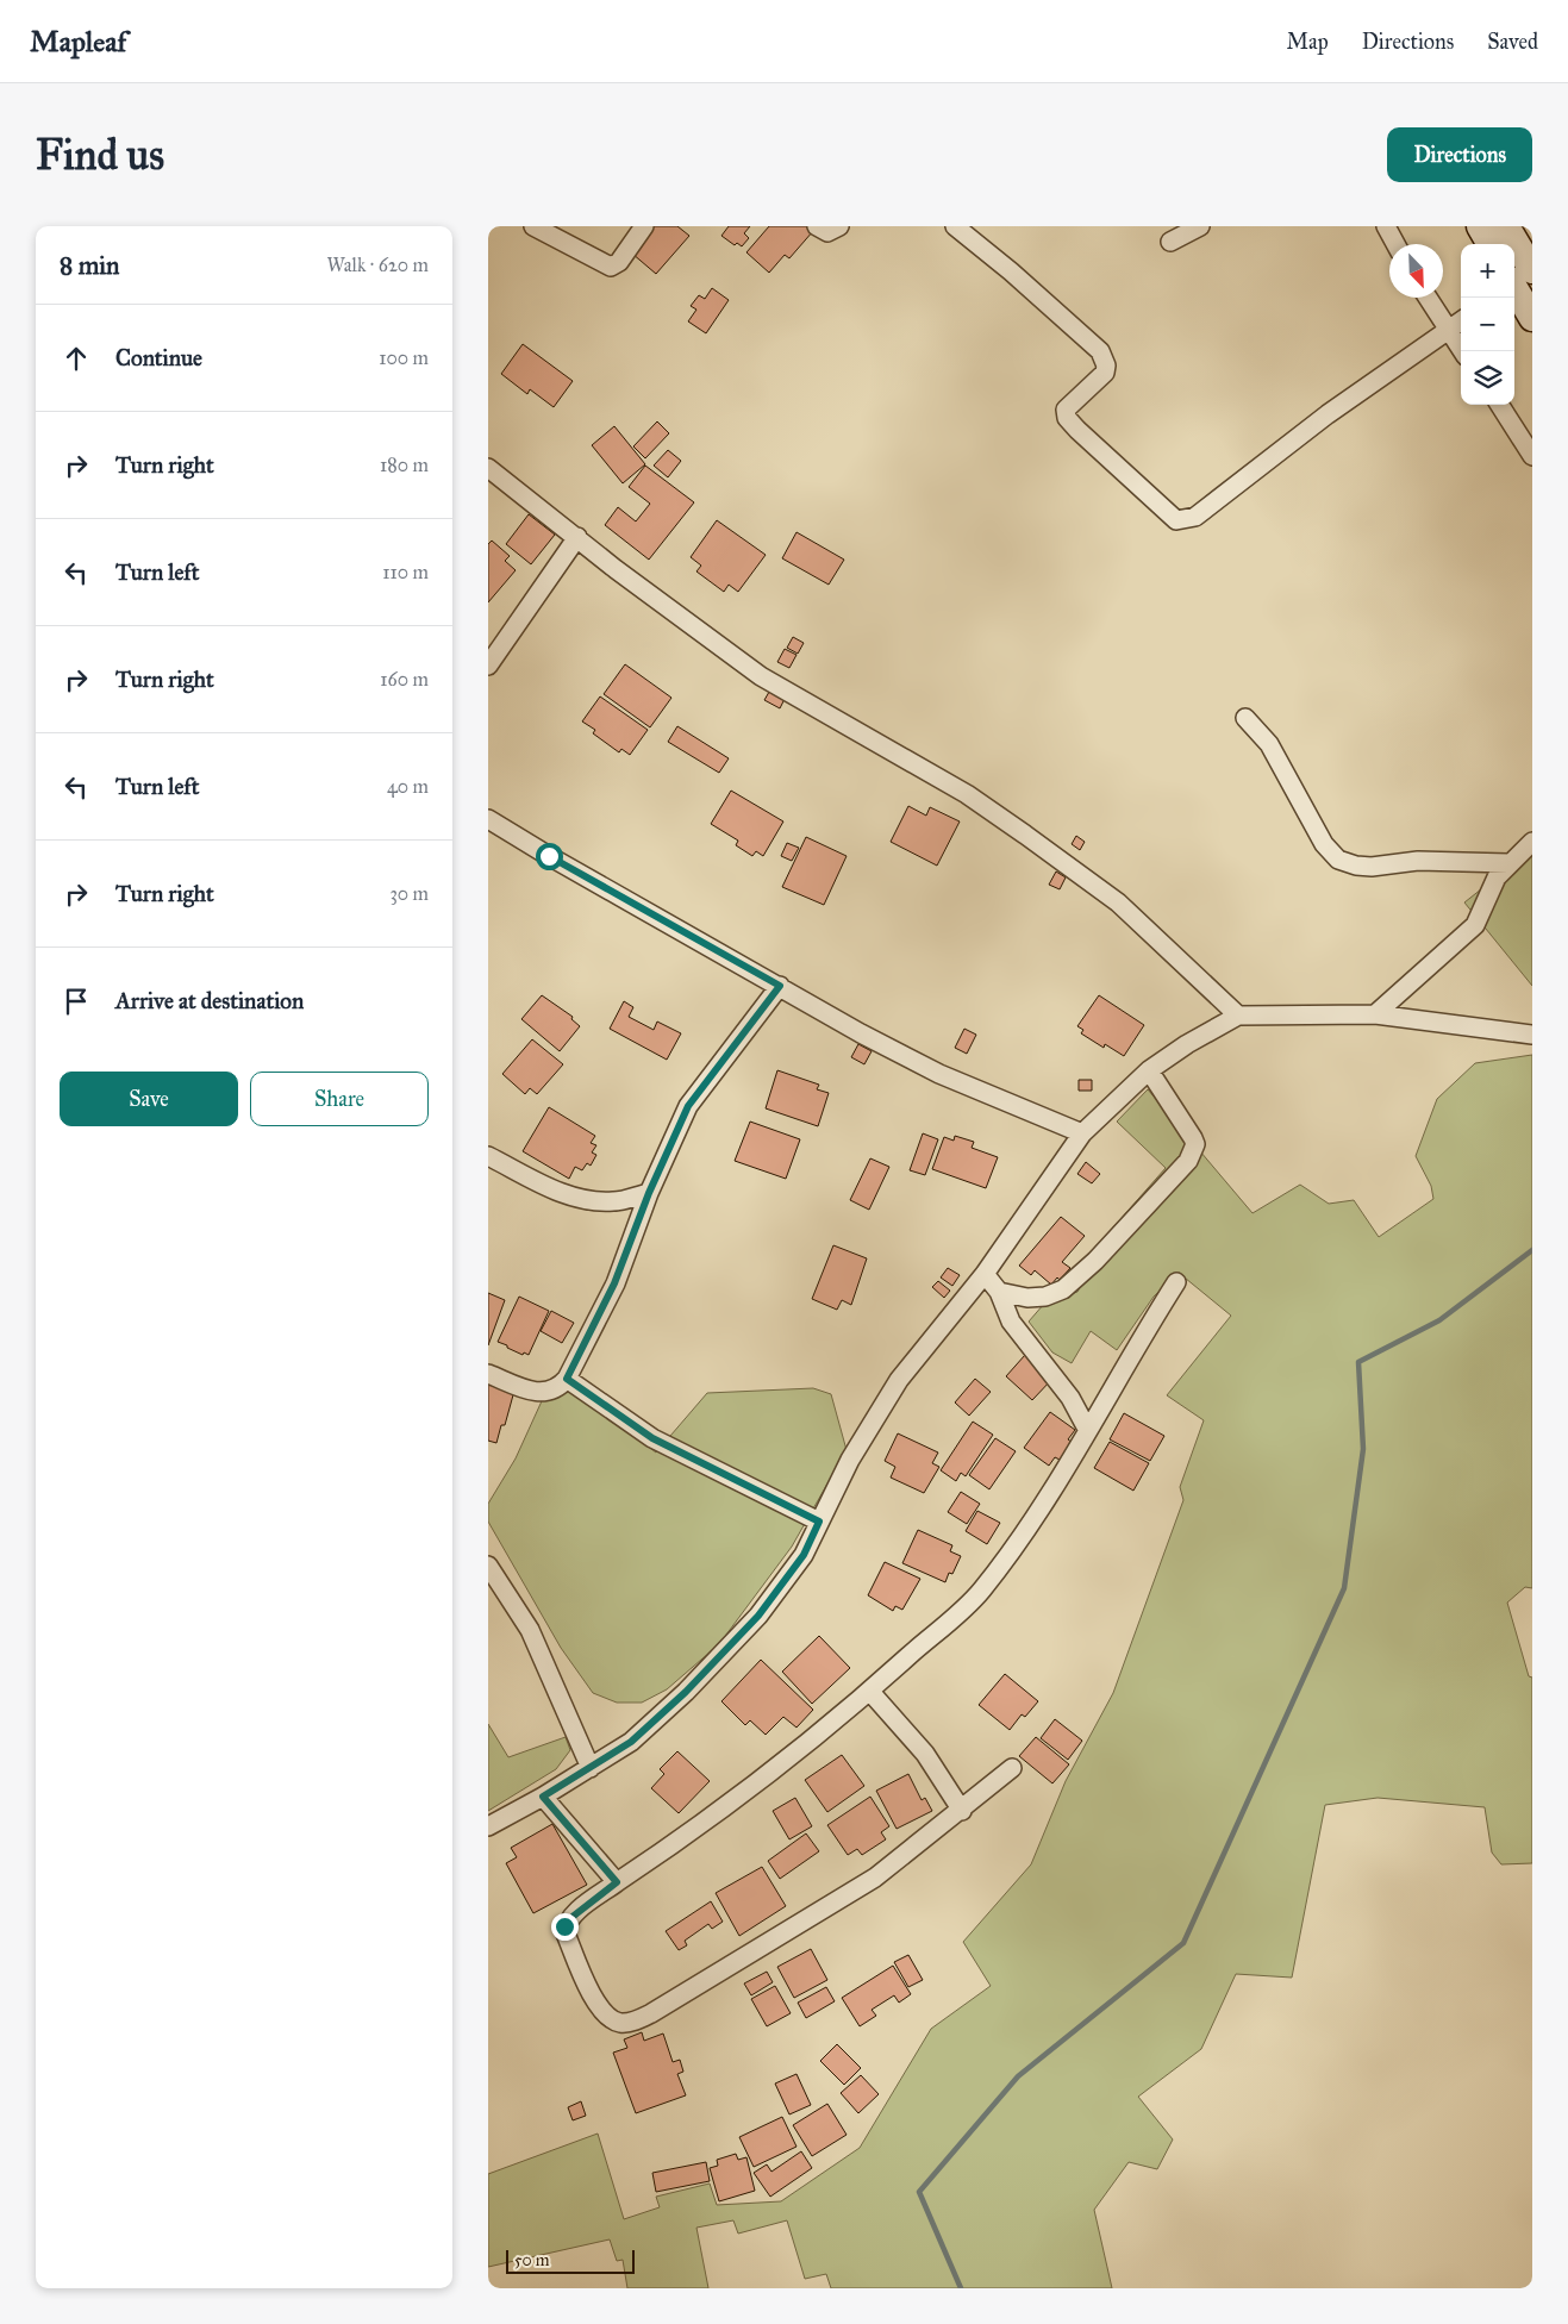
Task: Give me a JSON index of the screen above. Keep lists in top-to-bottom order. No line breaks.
{"scale_bar":"50 m","north":"bottom right","page":{"header":"Mapleaf","nav":["Map","Directions","Saved"],"buttons":["Directions",["Save","Share"]],"title":"Find us","heading":["8 min","Walk · 620 m"],"map_buttons":["+","−"],"list":[["Continue","100 m"],["Turn right","180 m"],["Turn left","110 m"],["Turn right","160 m"],["Turn left","40 m"],["Turn right","30 m"],"Arrive at destination"],"scale":"50 m"}}
